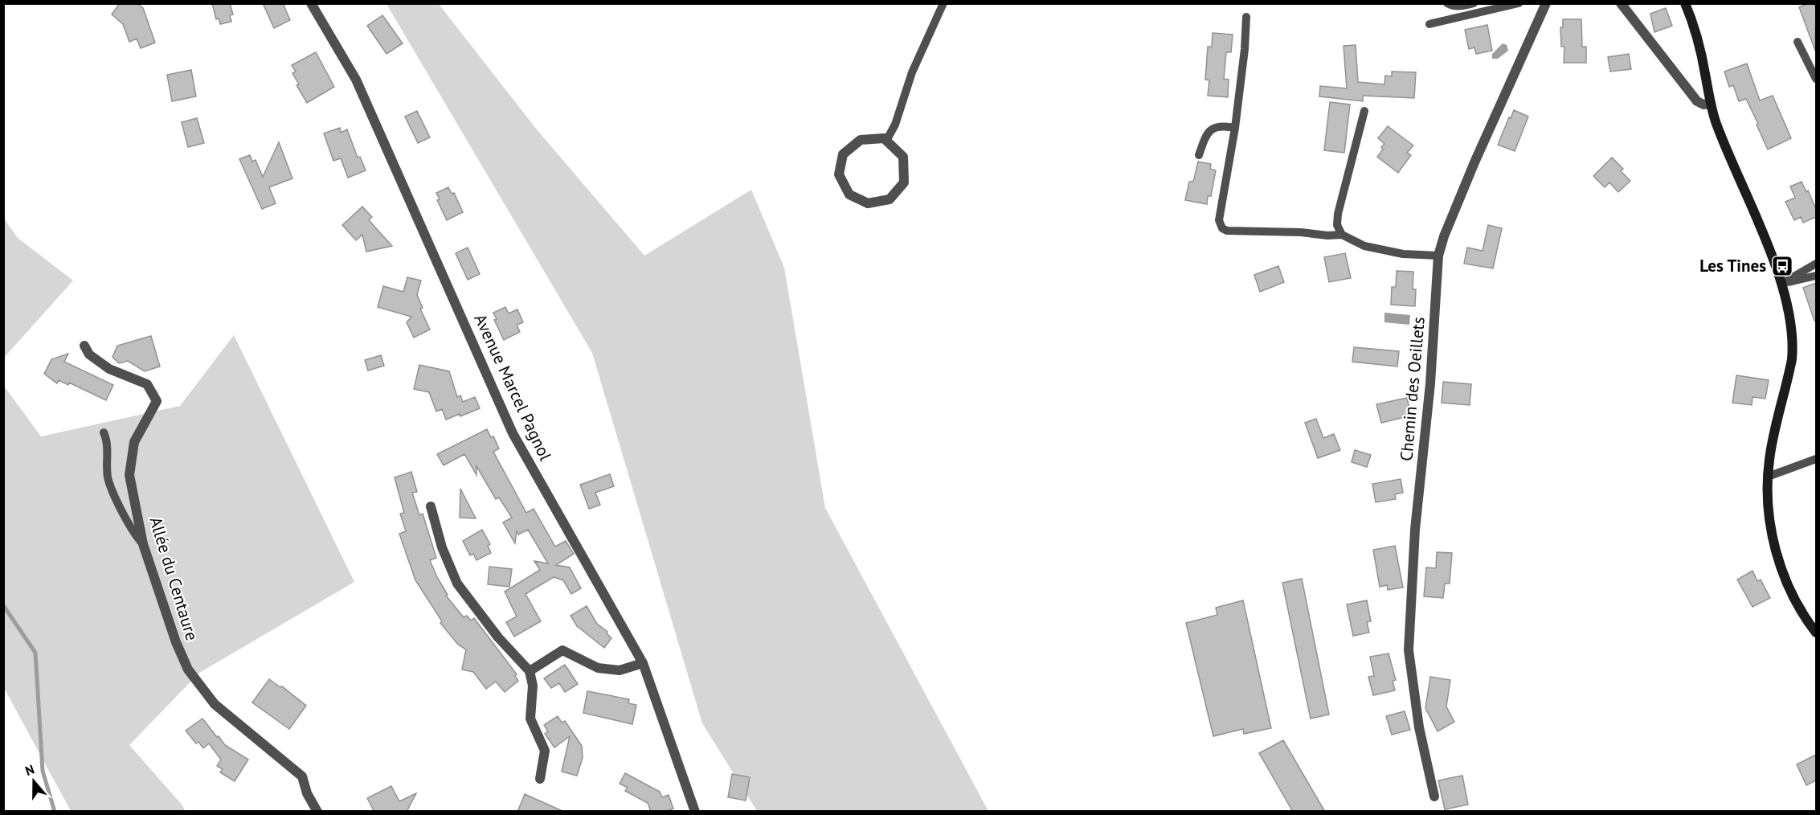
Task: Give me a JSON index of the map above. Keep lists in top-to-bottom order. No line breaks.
{"streets":{"street":["Avenue Marcel Pagnol","Chemin des Oeillets","Allée du Centaure"]},"places":{"bus stop":["Les Tines"]},"north":"top"}
